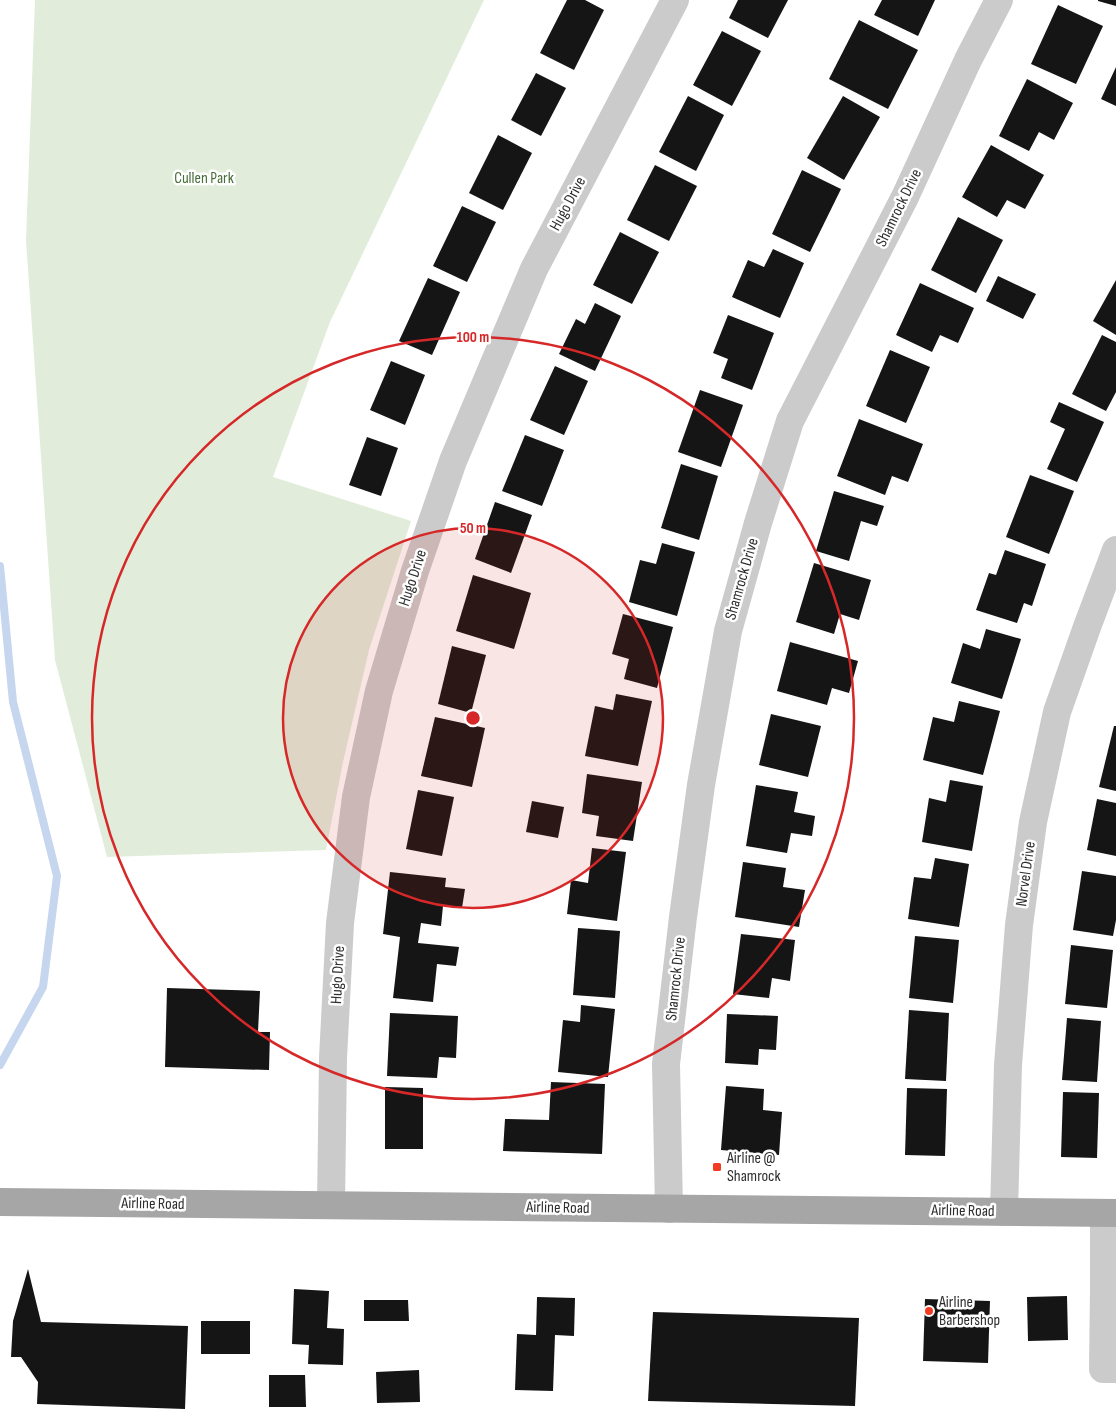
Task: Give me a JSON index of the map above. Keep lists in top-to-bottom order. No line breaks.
{"streets":{"main road":["Airline Road"],"street":["Hugo Drive","Shamrock Drive","Norvel Drive"]},"crossings":[["Hugo Drive","Airline Road"],["Shamrock Drive","Airline Road"],["Norvel Drive","Airline Road"]],"parks":["Cullen Park"],"places":{"transit":["Airline @ Shamrock"],"other":["Airline Barbershop"]},"rings":["100 m","50 m"]}
